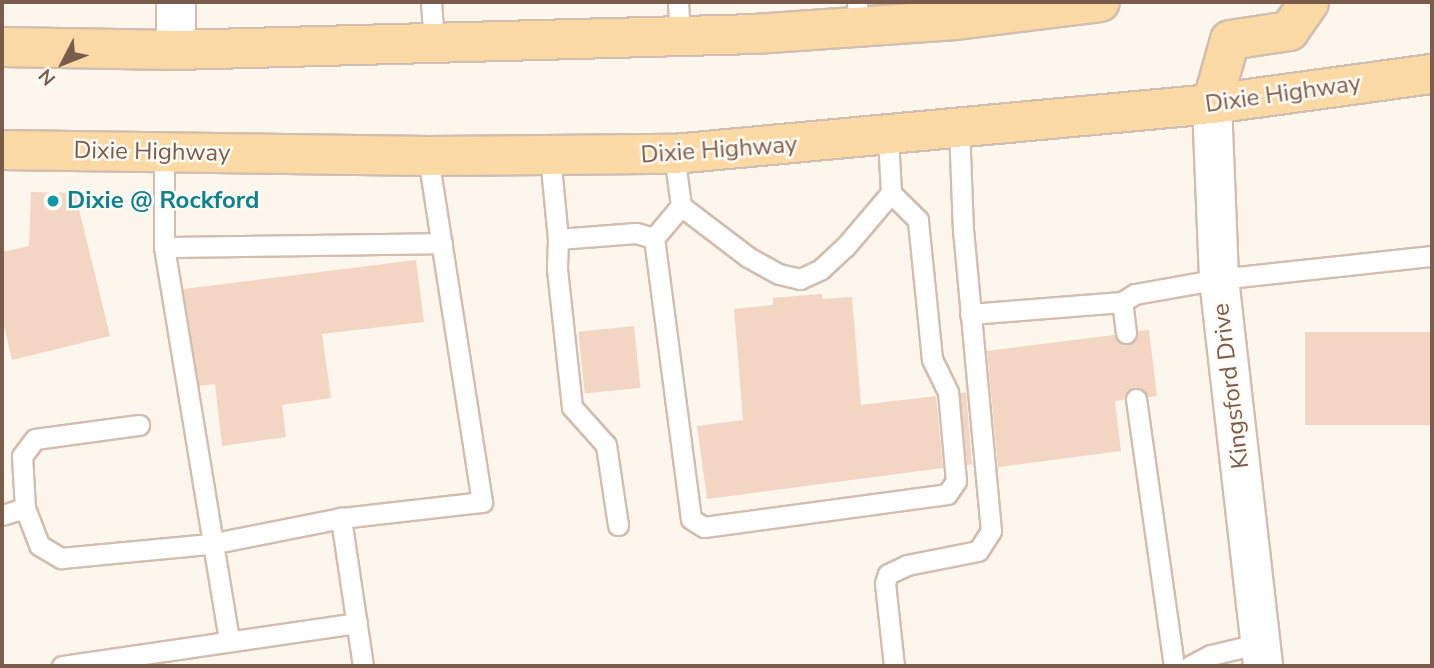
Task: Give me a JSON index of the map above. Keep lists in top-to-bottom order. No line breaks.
{"streets":{"main road":["Dixie Highway"],"street":["Kingsford Drive"]},"crossings":[["Dixie Highway","Kingsford Drive"]],"places":["Dixie @ Rockford"],"north":"bottom left"}
